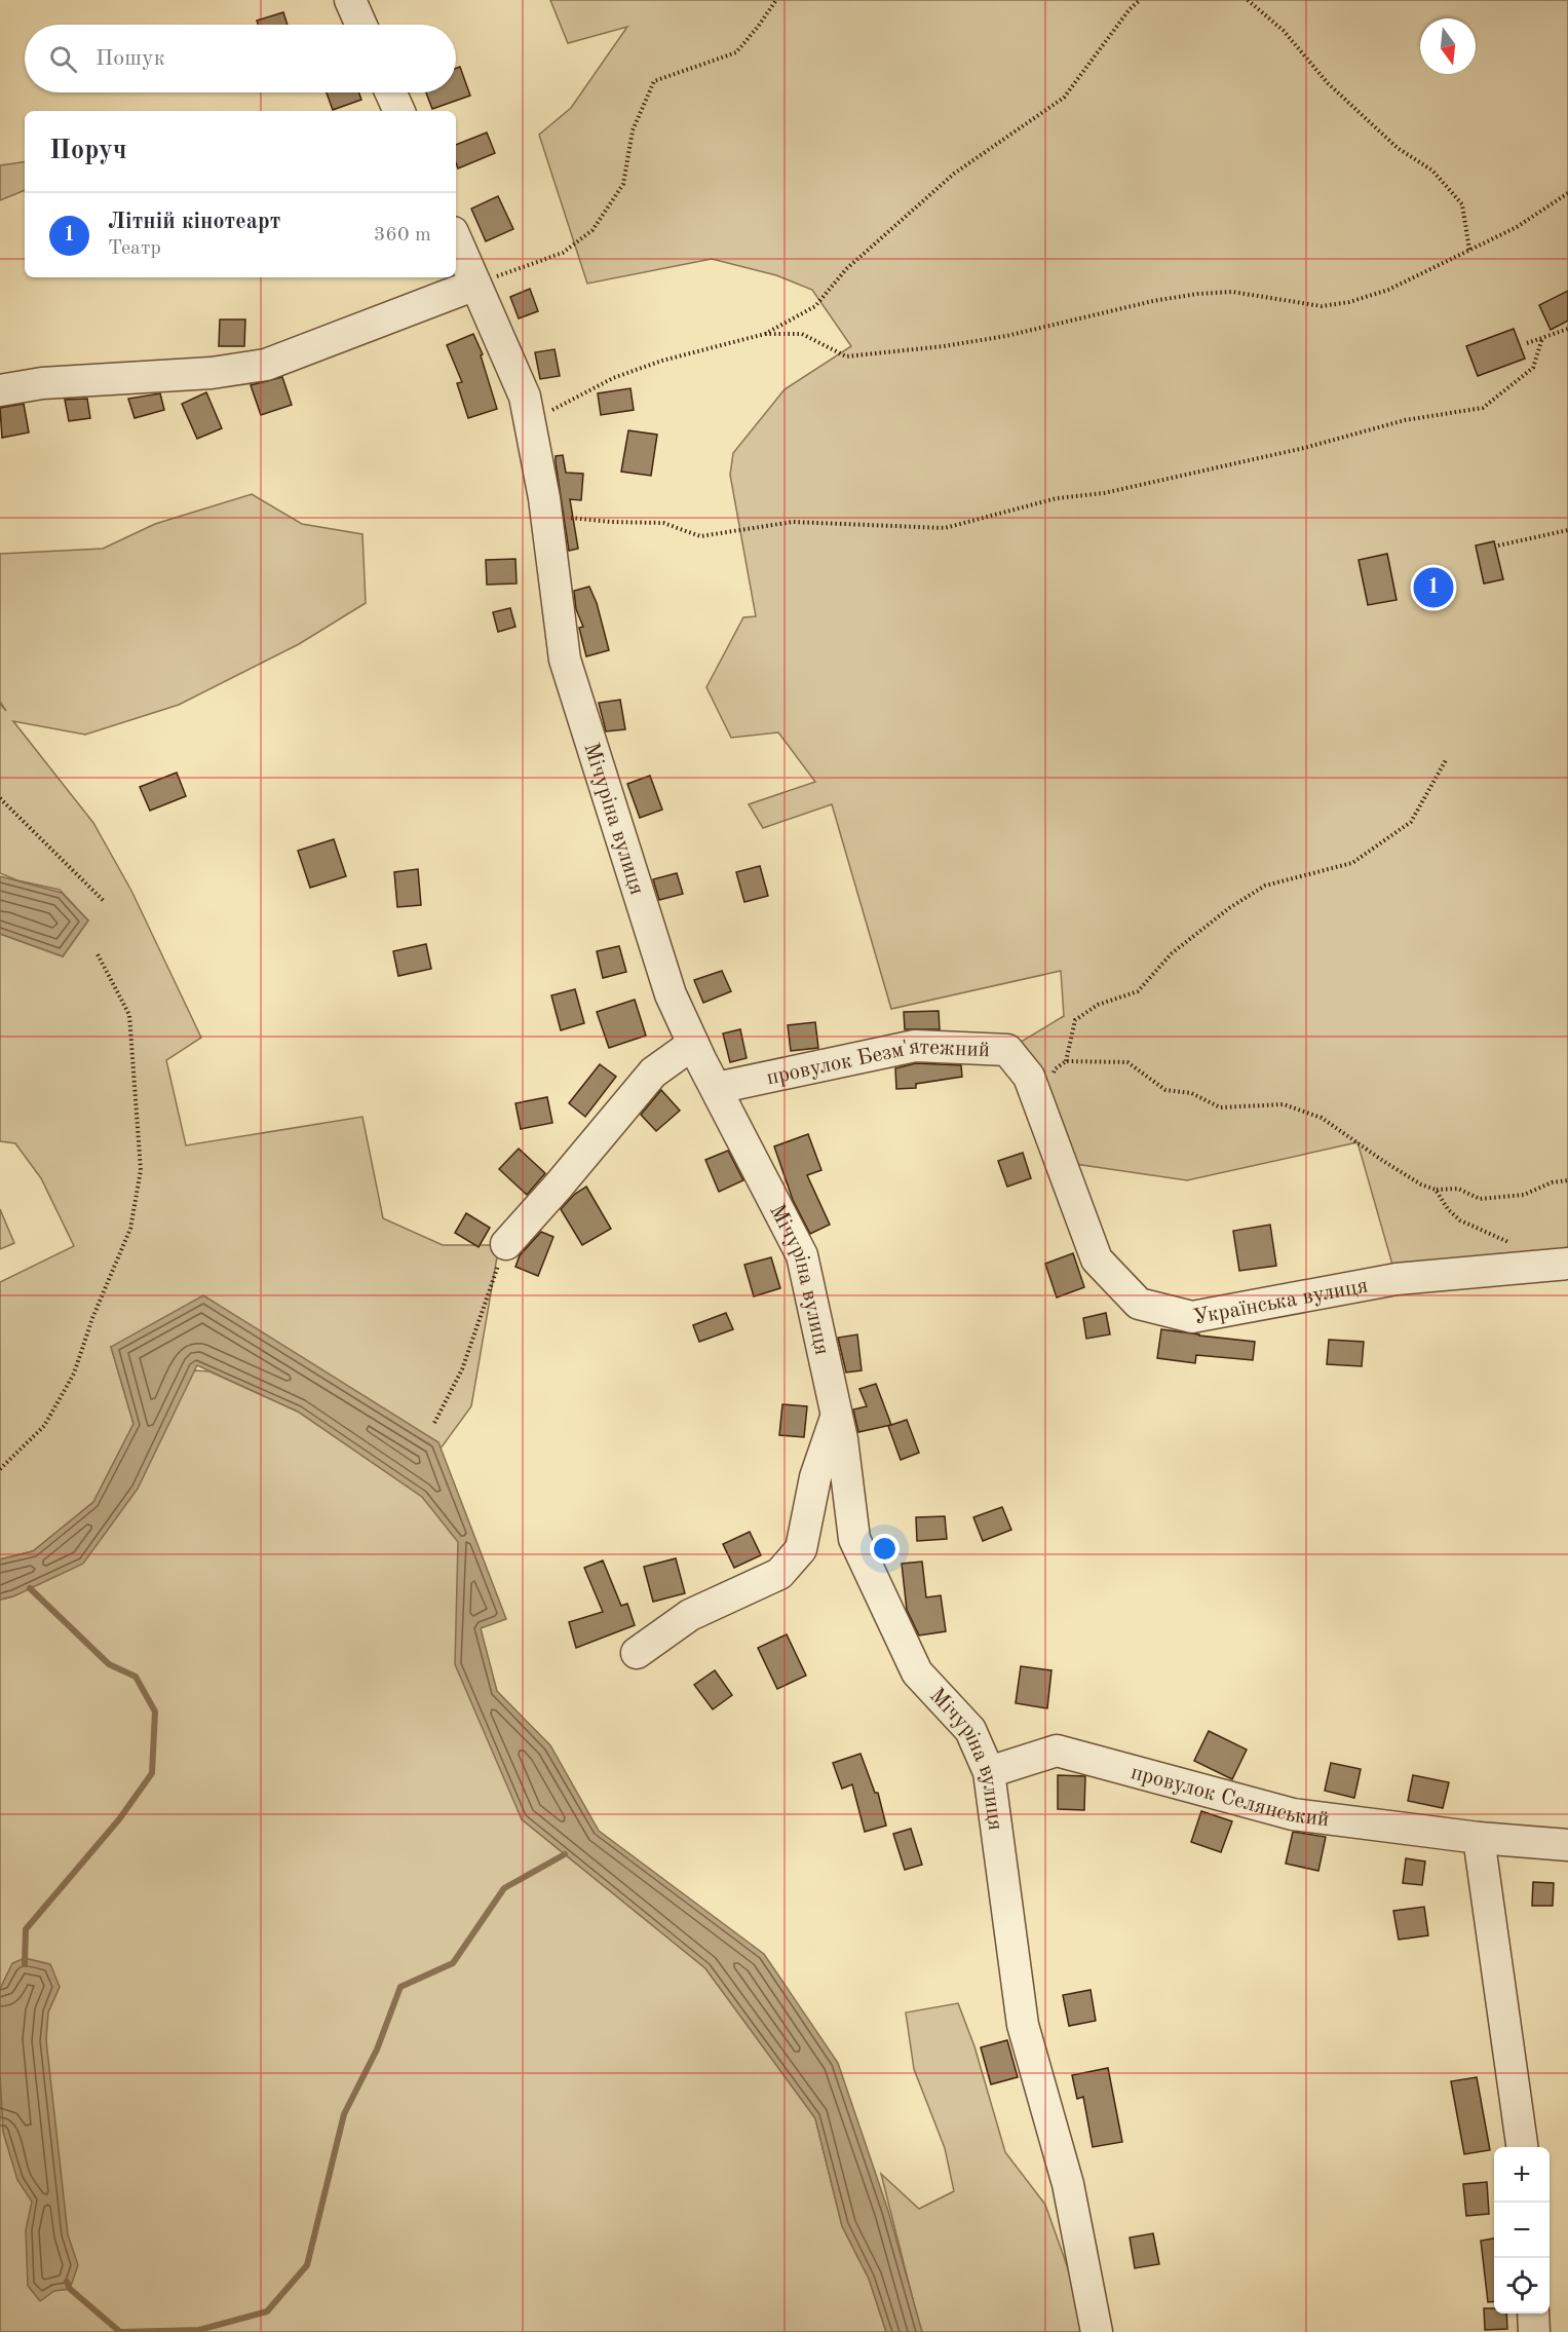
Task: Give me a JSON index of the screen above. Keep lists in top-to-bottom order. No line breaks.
{"streets":{"street":["Мічуріна вулиця","провулок Безм'ятежний","Українська вулиця","провулок Селянський"]},"crossings":[["Мічуріна вулиця","провулок Безм'ятежний"],["Мічуріна вулиця","провулок Селянський"],["провулок Безм'ятежний","Українська вулиця"]],"north":"bottom","page":{"search":"Пошук","heading":"Поруч","list":[{"mark":"1","name":"Літній кінотеарт","note":"Театр","value":"360 m"}],"pins":"1","map_buttons":["+","−"]}}
